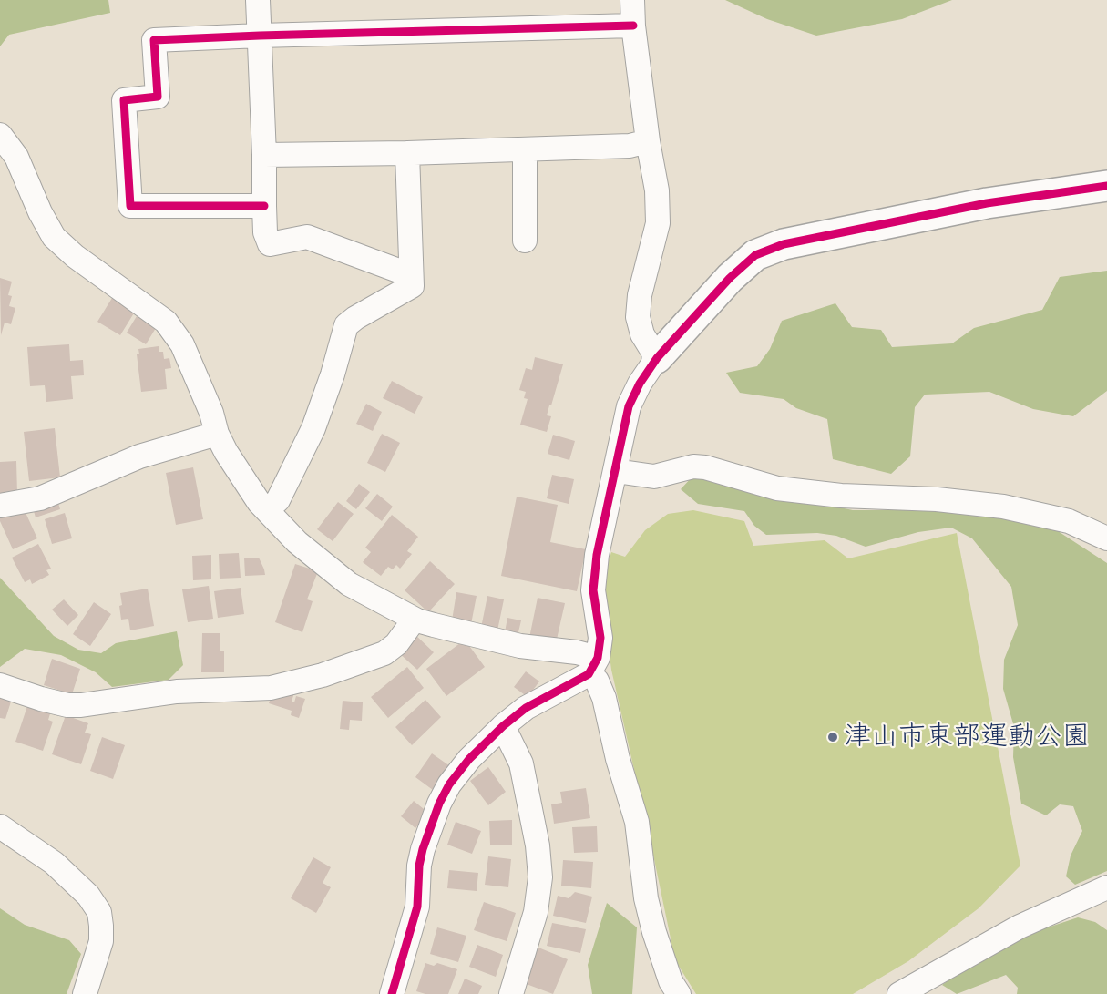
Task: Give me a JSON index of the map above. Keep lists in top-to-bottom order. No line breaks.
{"places":["津山市東部運動公園"]}
